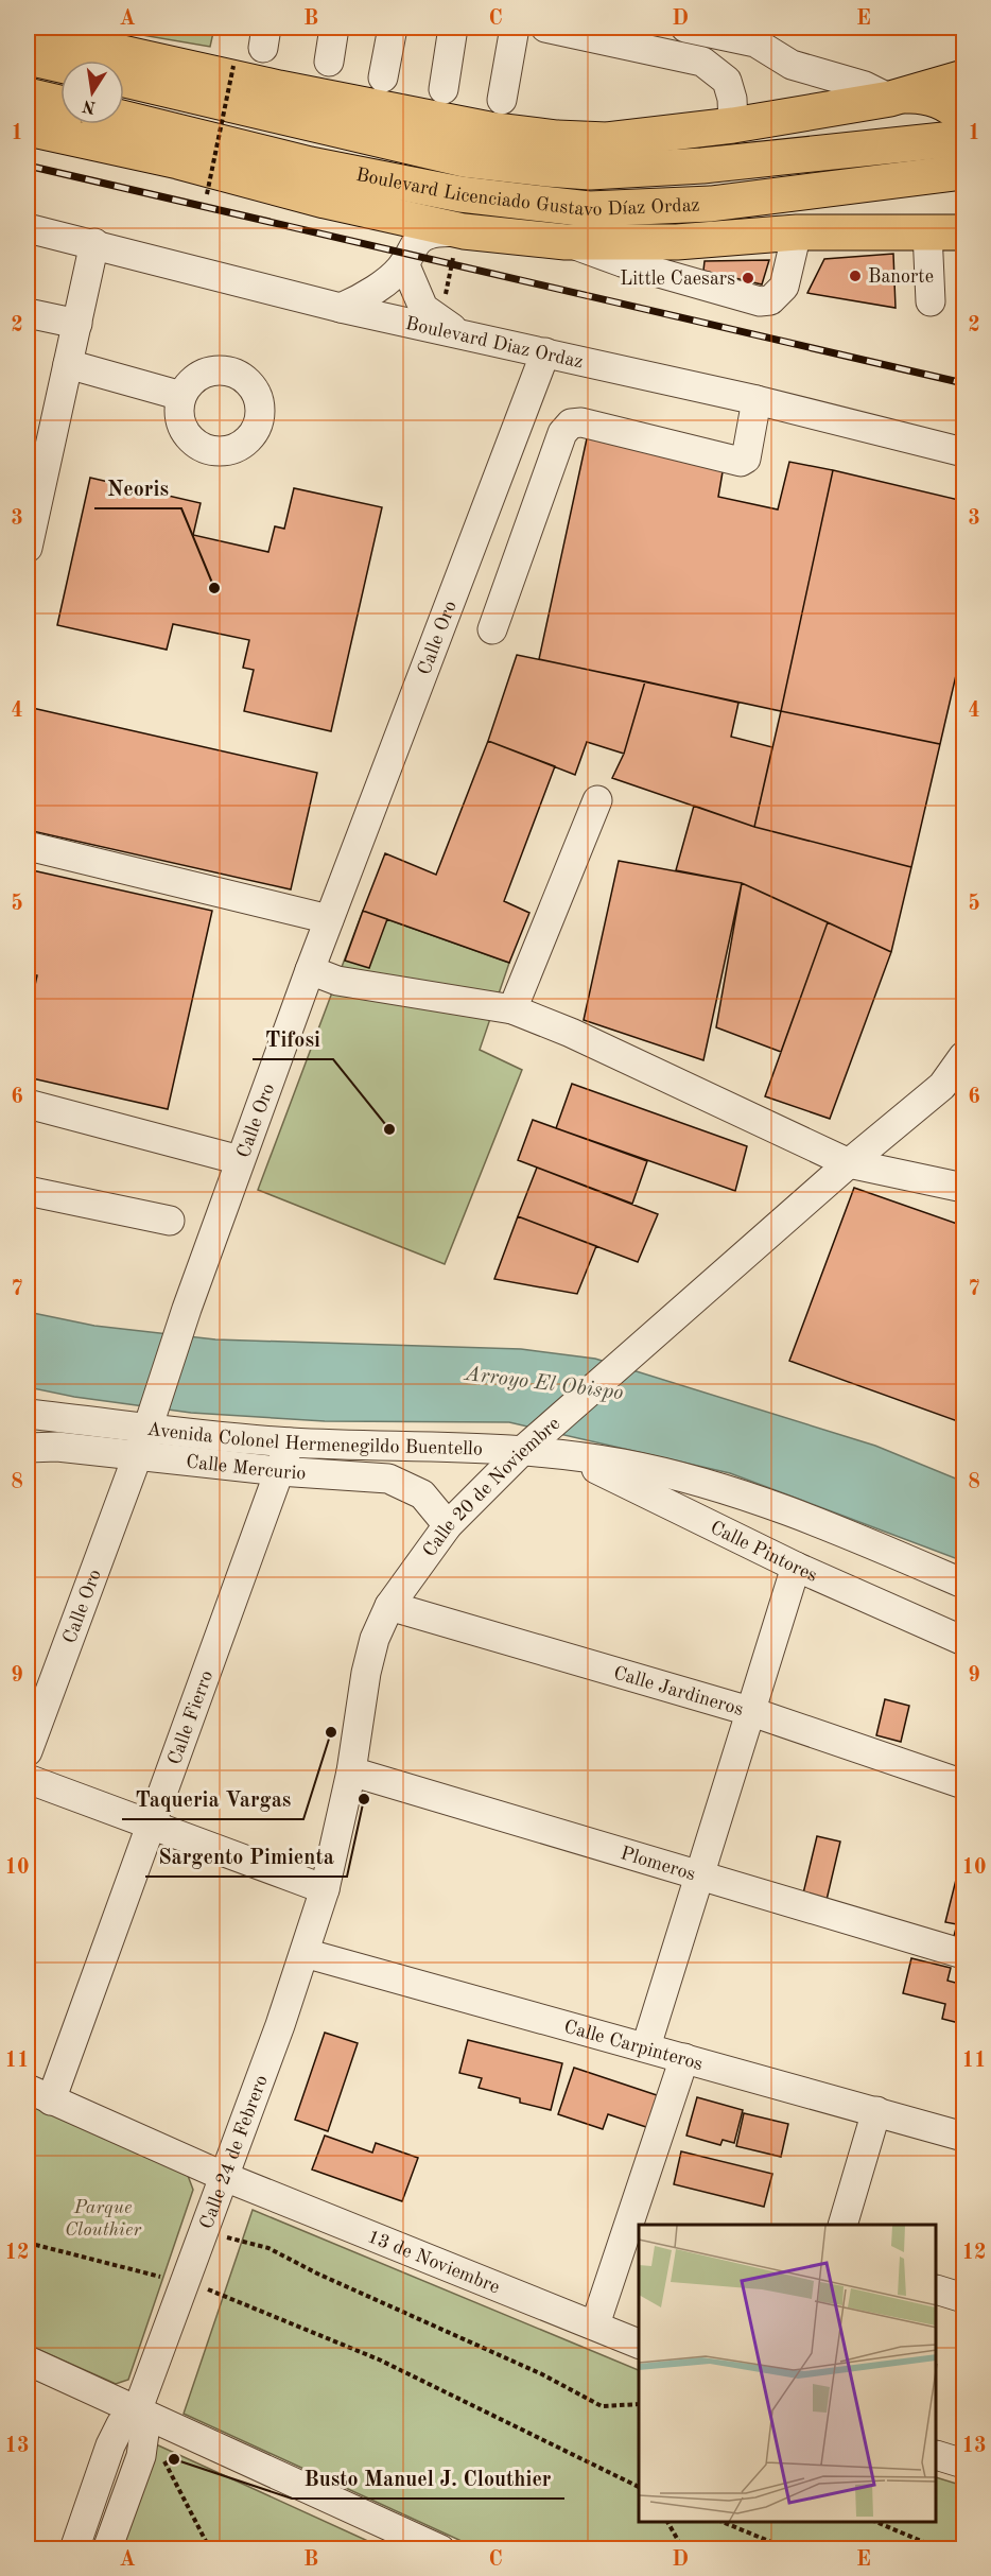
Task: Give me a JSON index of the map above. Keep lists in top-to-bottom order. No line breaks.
{"streets":{"main road":["Boulevard Licenciado Gustavo Díaz Ordaz"],"street":["Boulevard Diaz Ordaz","Calle Oro","Avenida Colonel Hermenegildo Buentello","Calle Mercurio","Calle 20 de Noviembre","Calle Pintores","Calle Jardineros","Calle Fierro","Plomeros","Calle Carpinteros","Calle 24 de Febrero","13 de Noviembre"]},"crossings":[["Boulevard Diaz Ordaz","Calle Oro"],["Calle Oro","Avenida Colonel Hermenegildo Buentello"],["Calle Oro","Calle Mercurio"],["Avenida Colonel Hermenegildo Buentello","Calle 20 de Noviembre"],["Avenida Colonel Hermenegildo Buentello","Calle Pintores"],["Avenida Colonel Hermenegildo Buentello","Calle Fierro"],["Calle Mercurio","Calle 20 de Noviembre"],["Calle Mercurio","Calle Fierro"],["Calle 20 de Noviembre","Calle Jardineros"],["Calle 20 de Noviembre","Plomeros"],["Calle 20 de Noviembre","Calle 24 de Febrero"],["Calle Fierro","13 de Noviembre"],["Calle Carpinteros","Calle 24 de Febrero"],["Calle 24 de Febrero","13 de Noviembre"]],"water":["Arroyo El Obispo"],"parks":["Parque Clouthier"],"places":["Banorte","Little Caesars","Neoris","Tifosi","Taqueria Vargas","Sargento Pimienta","Busto Manuel J. Clouthier"],"north":"bottom","grid":{"columns":["A","B","C","D","E"],"rows":["1","2","3","4","5","6","7","8","9","10","11","12","13"]}}
